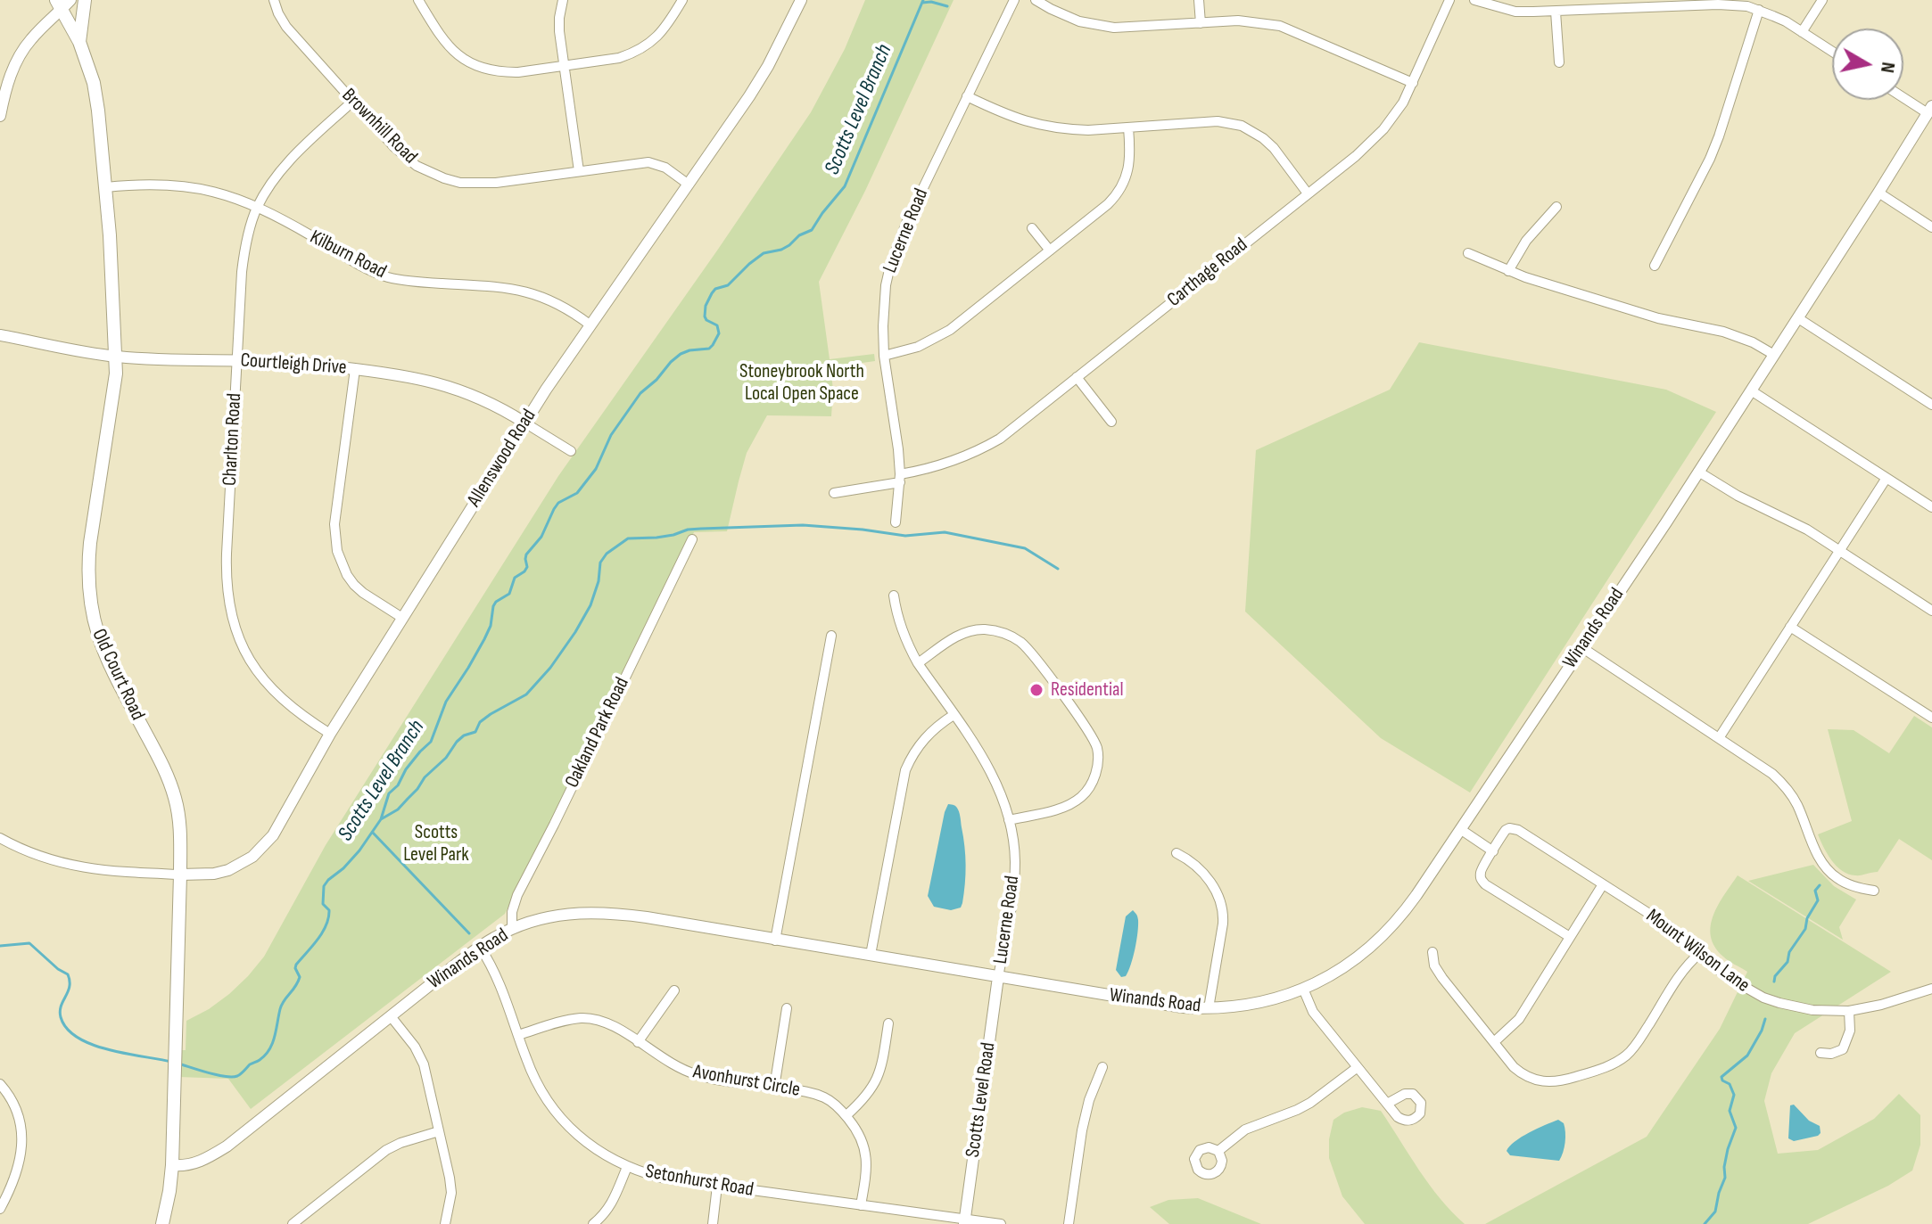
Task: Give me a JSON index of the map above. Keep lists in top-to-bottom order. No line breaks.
{"streets":{"main road":["Old Court Road"],"street":["Brownhill Road","Lucerne Road","Kilburn Road","Carthage Road","Courtleigh Drive","Charlton Road","Allenswood Road","Winands Road","Oakland Park Road","Mount Wilson Lane","Avonhurst Circle","Scotts Level Road","Setonhurst Road"]},"crossings":[["Brownhill Road","Charlton Road"],["Brownhill Road","Allenswood Road"],["Lucerne Road","Carthage Road"],["Lucerne Road","Winands Road"],["Lucerne Road","Scotts Level Road"],["Kilburn Road","Charlton Road"],["Kilburn Road","Allenswood Road"],["Kilburn Road","Old Court Road"],["Courtleigh Drive","Charlton Road"],["Courtleigh Drive","Allenswood Road"],["Courtleigh Drive","Old Court Road"],["Charlton Road","Allenswood Road"],["Allenswood Road","Old Court Road"],["Winands Road","Old Court Road"],["Winands Road","Oakland Park Road"],["Winands Road","Scotts Level Road"],["Winands Road","Setonhurst Road"],["Avonhurst Circle","Setonhurst Road"],["Scotts Level Road","Setonhurst Road"]],"water":["Scotts Level Branch"],"parks":["Stoneybrook North Local Open Space","Scotts Level Park"],"places":["Residential"],"north":"right"}
